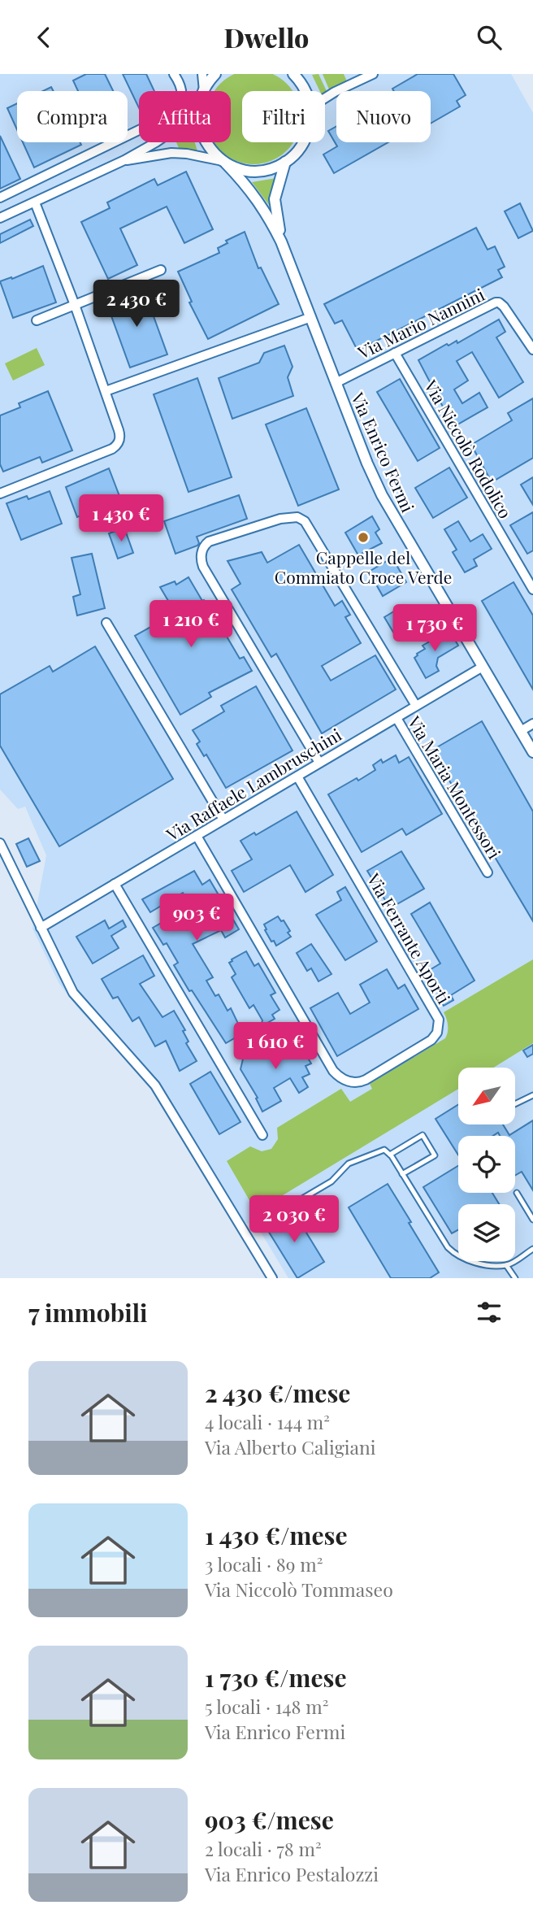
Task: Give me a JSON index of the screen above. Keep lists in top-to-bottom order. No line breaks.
{"streets":{"street":["Via Mario Nannini","Via Niccolò Rodolico","Via Enrico Fermi","Via Raffaele Lambruschini","Via Maria Montessori","Via Ferrante Aporti"]},"crossings":[["Via Mario Nannini","Via Niccolò Rodolico"],["Via Mario Nannini","Via Enrico Fermi"],["Via Enrico Fermi","Via Raffaele Lambruschini"],["Via Raffaele Lambruschini","Via Maria Montessori"],["Via Raffaele Lambruschini","Via Ferrante Aporti"]],"places":["Cappelle del Commiato Croce Verde"],"north":"bottom left","page":{"header":"Dwello","chip":["Compra","Affitta","Filtri","Nuovo"],"price":["2 430 €","1 430 €","1 210 €","1 730 €","903 €","1 610 €","2 030 €"],"heading":"7 immobili","list":[{"name":"2 430 €/mese","note":"4 locali · 144 m² · Via Alberto Caligiani"},{"name":"1 430 €/mese","note":"3 locali · 89 m² · Via Niccolò Tommaseo"},{"name":"1 730 €/mese","note":"5 locali · 148 m² · Via Enrico Fermi"},{"name":"903 €/mese","note":"2 locali · 78 m² · Via Enrico Pestalozzi"}]}}
